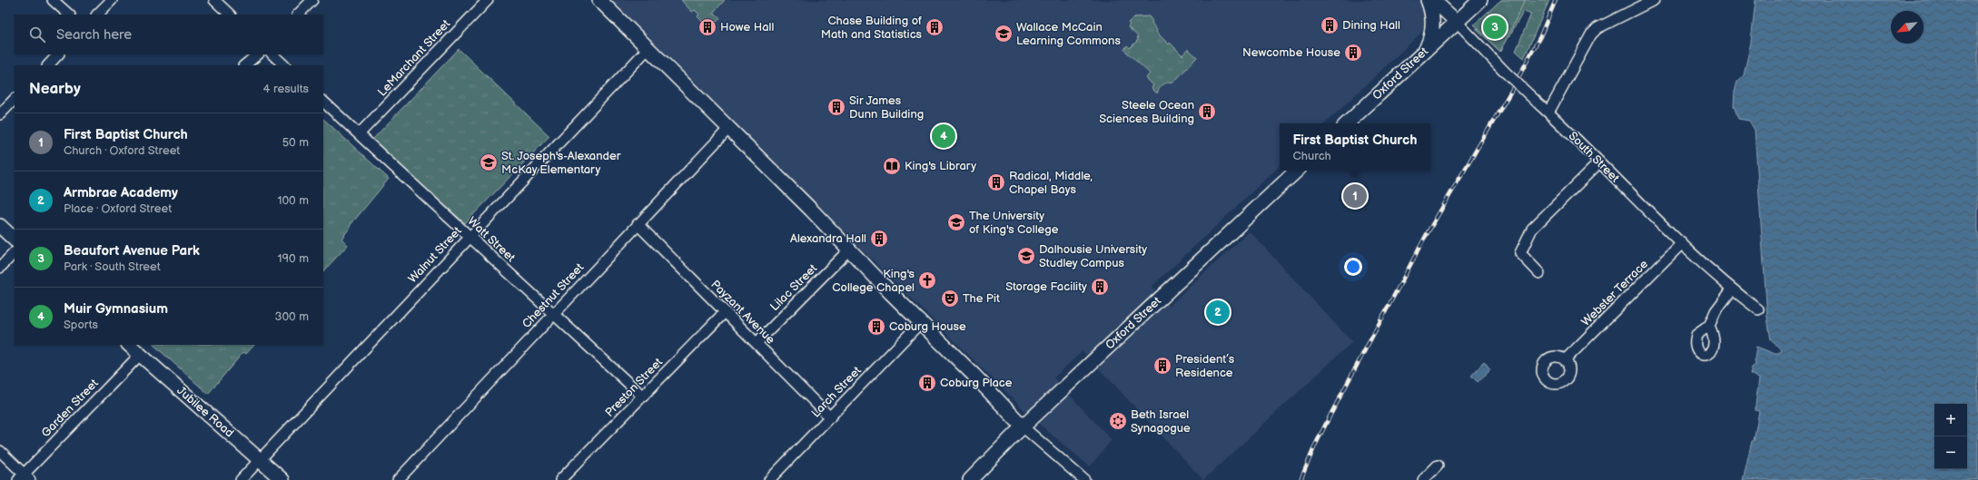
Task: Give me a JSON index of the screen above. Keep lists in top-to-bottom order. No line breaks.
{"streets":{"street":["LeMarchant Street","Oxford Street","South Street","Watt Street","Walnut Street","Lilac Street","Webster Terrace","Chestnut Street","Payzant Avenue","Preston Street","Larch Street","Garden Street","Jubilee Road"]},"crossings":[["LeMarchant Street","Watt Street"],["Oxford Street","South Street"],["South Street","Webster Terrace"],["Watt Street","Walnut Street"],["Watt Street","Chestnut Street"],["Watt Street","Preston Street"],["Walnut Street","Jubilee Road"],["Lilac Street","Payzant Avenue"],["Chestnut Street","Payzant Avenue"],["Payzant Avenue","Preston Street"],["Payzant Avenue","Larch Street"],["Garden Street","Jubilee Road"]],"places":{"building":["Dining Hall","Howe Hall","Chase Building of Math and Statistics","Newcombe House","Sir James Dunn Building","Steele Ocean Sciences Building","Radical, Middle, Chapel Bays","Alexandra Hall","Storage Facility","Coburg House","President’s Residence","Coburg Place"],"school or university":["Wallace McCain Learning Commons","St. Joseph's-Alexander McKay Elementary","The University of King's College","Dalhousie University Studley Campus"],"library":["King's Library"],"church":["King's College Chapel"],"theatre":["The Pit"],"synagogue":["Beth Israel Synagogue"]},"north":"bottom left","page":{"pins":["3","4","1","2"],"search":"Search here","heading":["Nearby","4 results"],"list":[{"mark":"1","name":"First Baptist Church","note":"Church · Oxford Street","value":"50 m"},{"mark":"2","name":"Armbrae Academy","note":"Place · Oxford Street","value":"100 m"},{"mark":"3","name":"Beaufort Avenue Park","note":"Park · South Street","value":"190 m"},{"mark":"4","name":"Muir Gymnasium","note":"Sports","value":"300 m"}],"popup":["First Baptist Church","Church"],"map_buttons":["+","−"]}}
